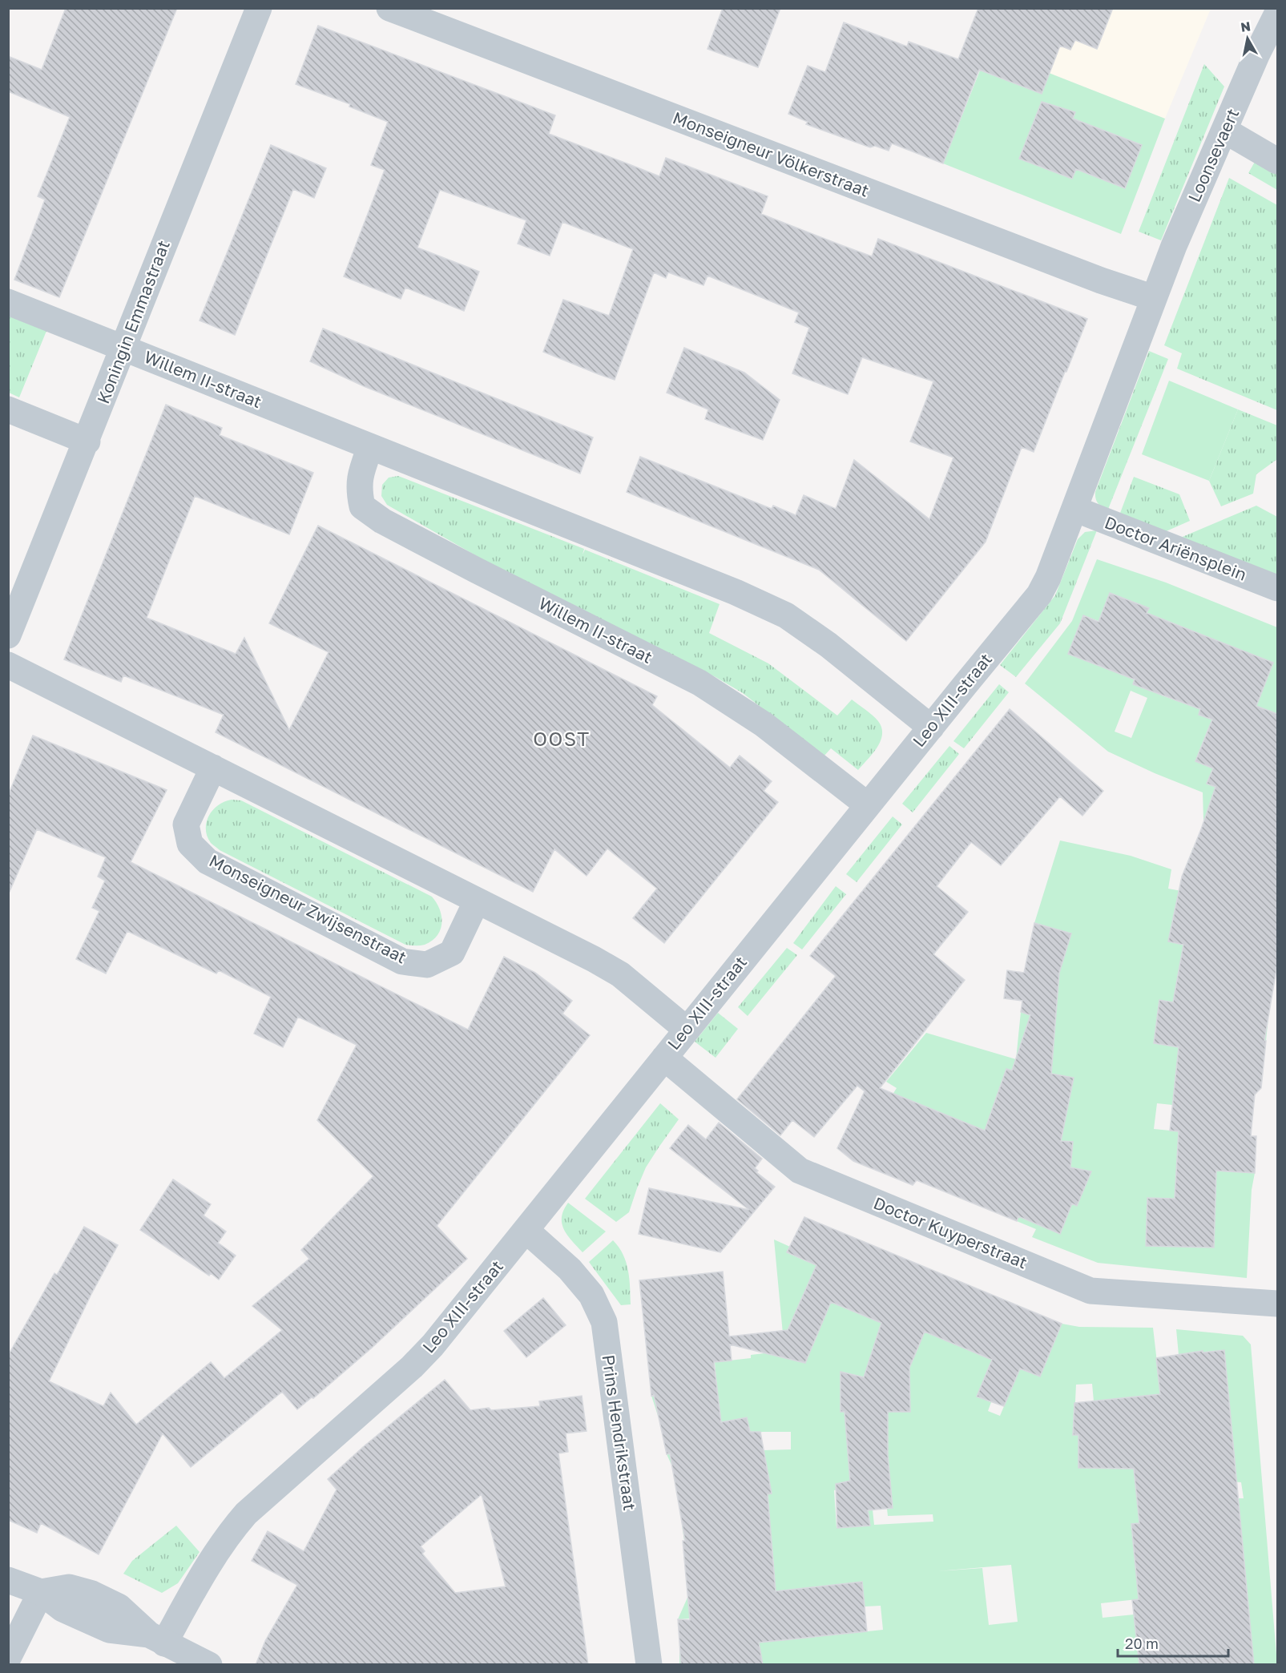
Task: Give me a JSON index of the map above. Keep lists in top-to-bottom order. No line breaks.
{"streets":{"street":["Monseigneur Völkerstraat","Loonsevaert","Koningin Emmastraat","Willem II-straat","Doctor Ariënsplein","Leo XIII-straat","Monseigneur Zwijsenstraat","Doctor Kuyperstraat","Prins Hendrikstraat"]},"crossings":[["Monseigneur Völkerstraat","Loonsevaert"],["Monseigneur Völkerstraat","Leo XIII-straat"],["Loonsevaert","Leo XIII-straat"],["Koningin Emmastraat","Willem II-straat"],["Willem II-straat","Leo XIII-straat"],["Doctor Ariënsplein","Leo XIII-straat"],["Leo XIII-straat","Doctor Kuyperstraat"],["Leo XIII-straat","Prins Hendrikstraat"]],"districts":["OOST"],"scale_bar":"20 m","north":"top"}
